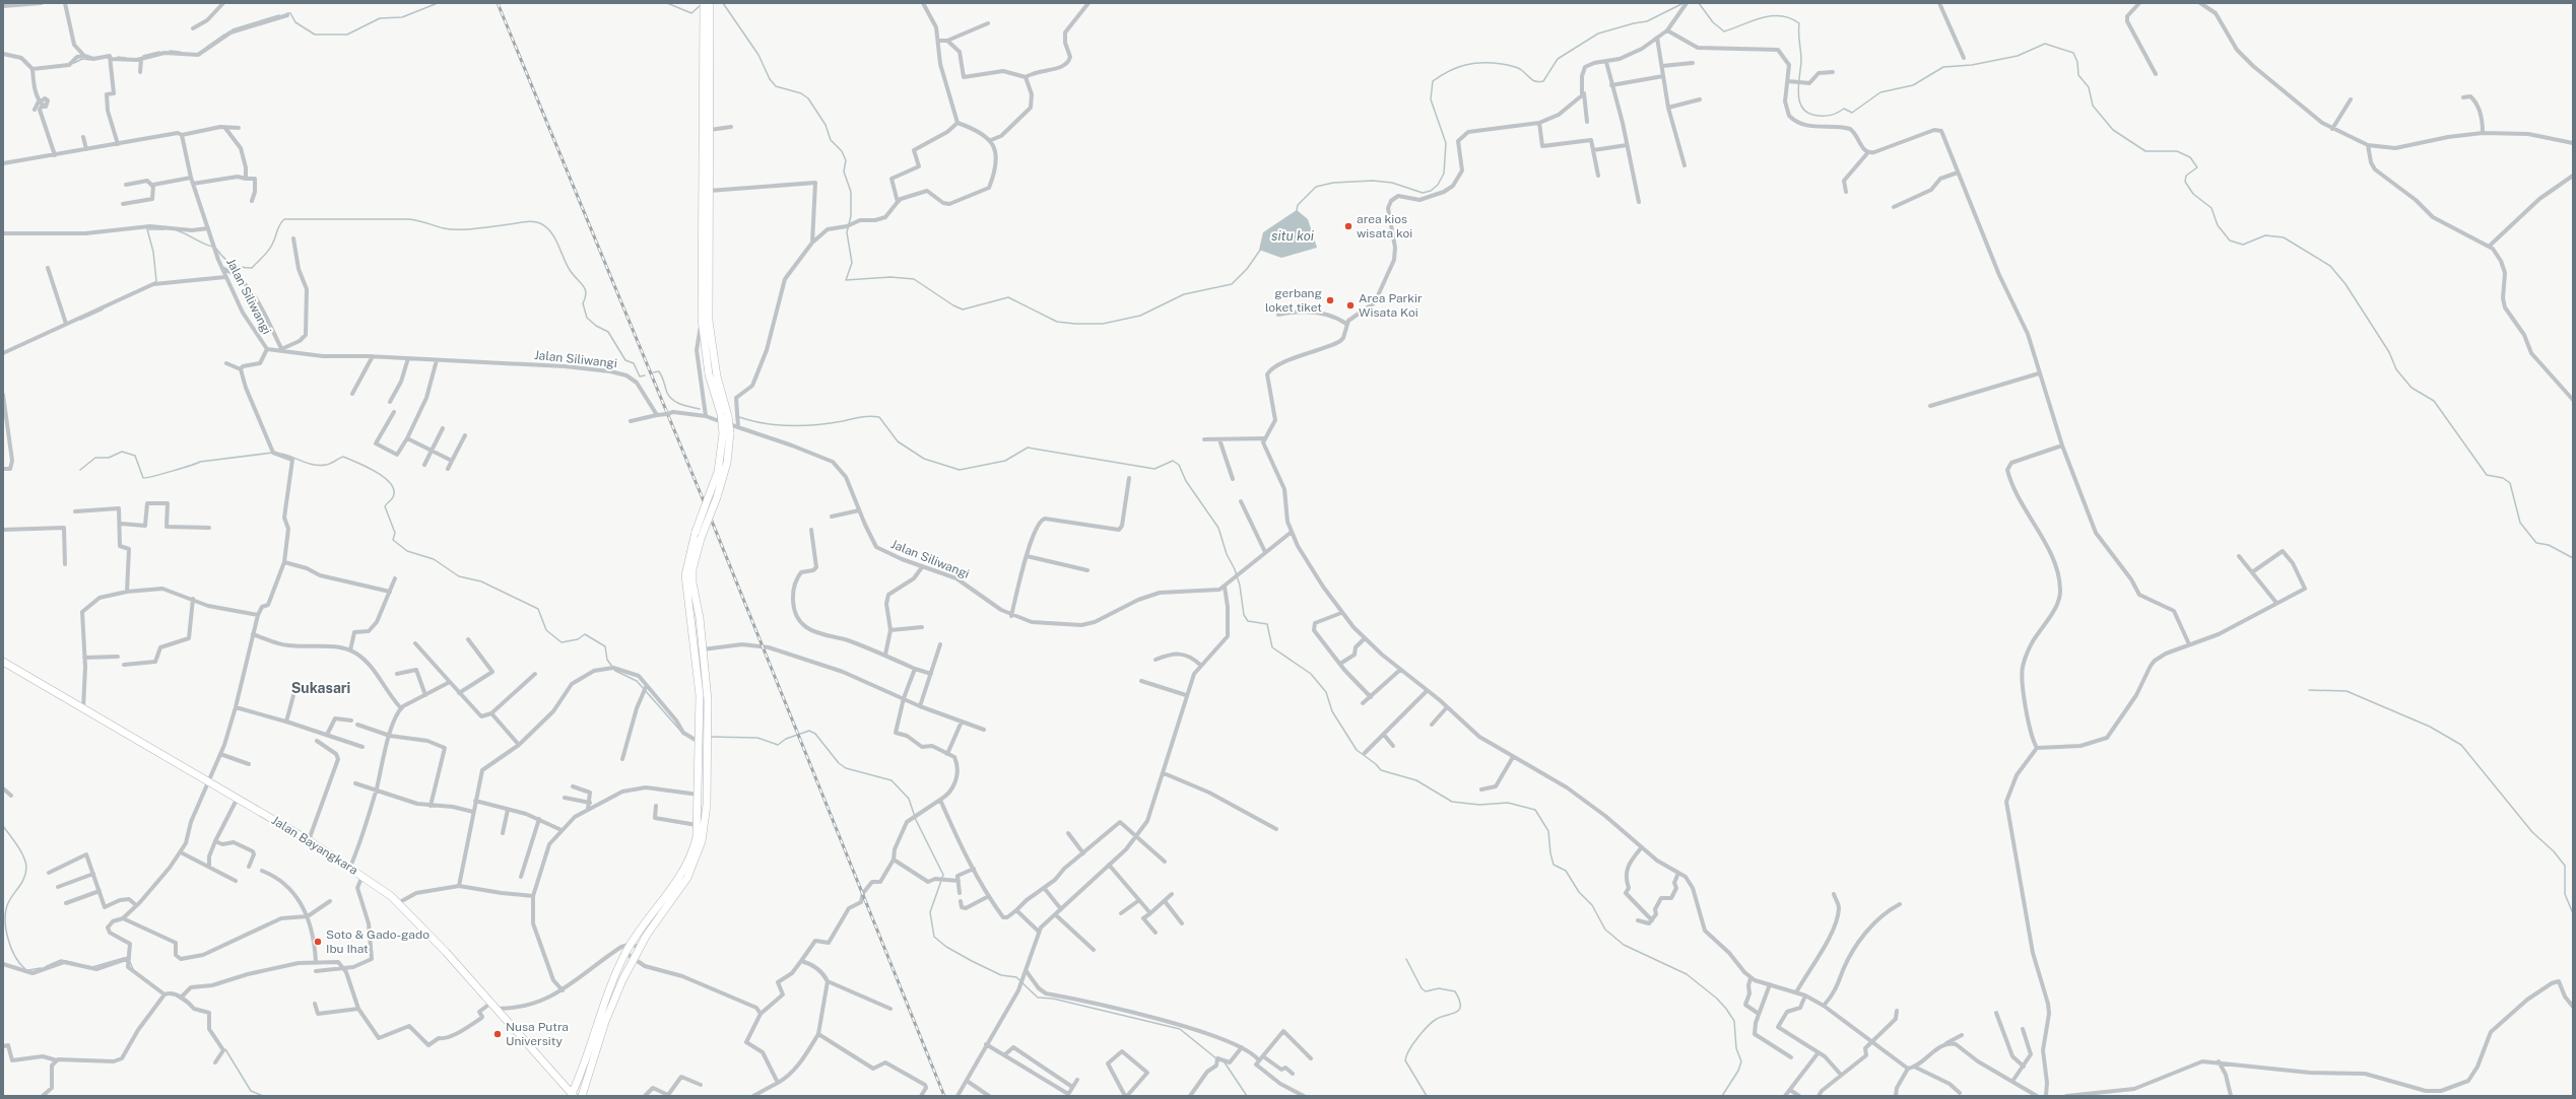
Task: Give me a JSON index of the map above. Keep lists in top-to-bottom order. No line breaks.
{"streets":{"main road":["Jalan Bayangkara"],"street":["Jalan Siliwangi"]},"districts":["Sukasari"],"water":["situ koi"],"places":["area kios wisata koi","gerbang loket tiket","Area Parkir Wisata Koi","Soto & Gado-gado Ibu Ihat","Nusa Putra University"]}
